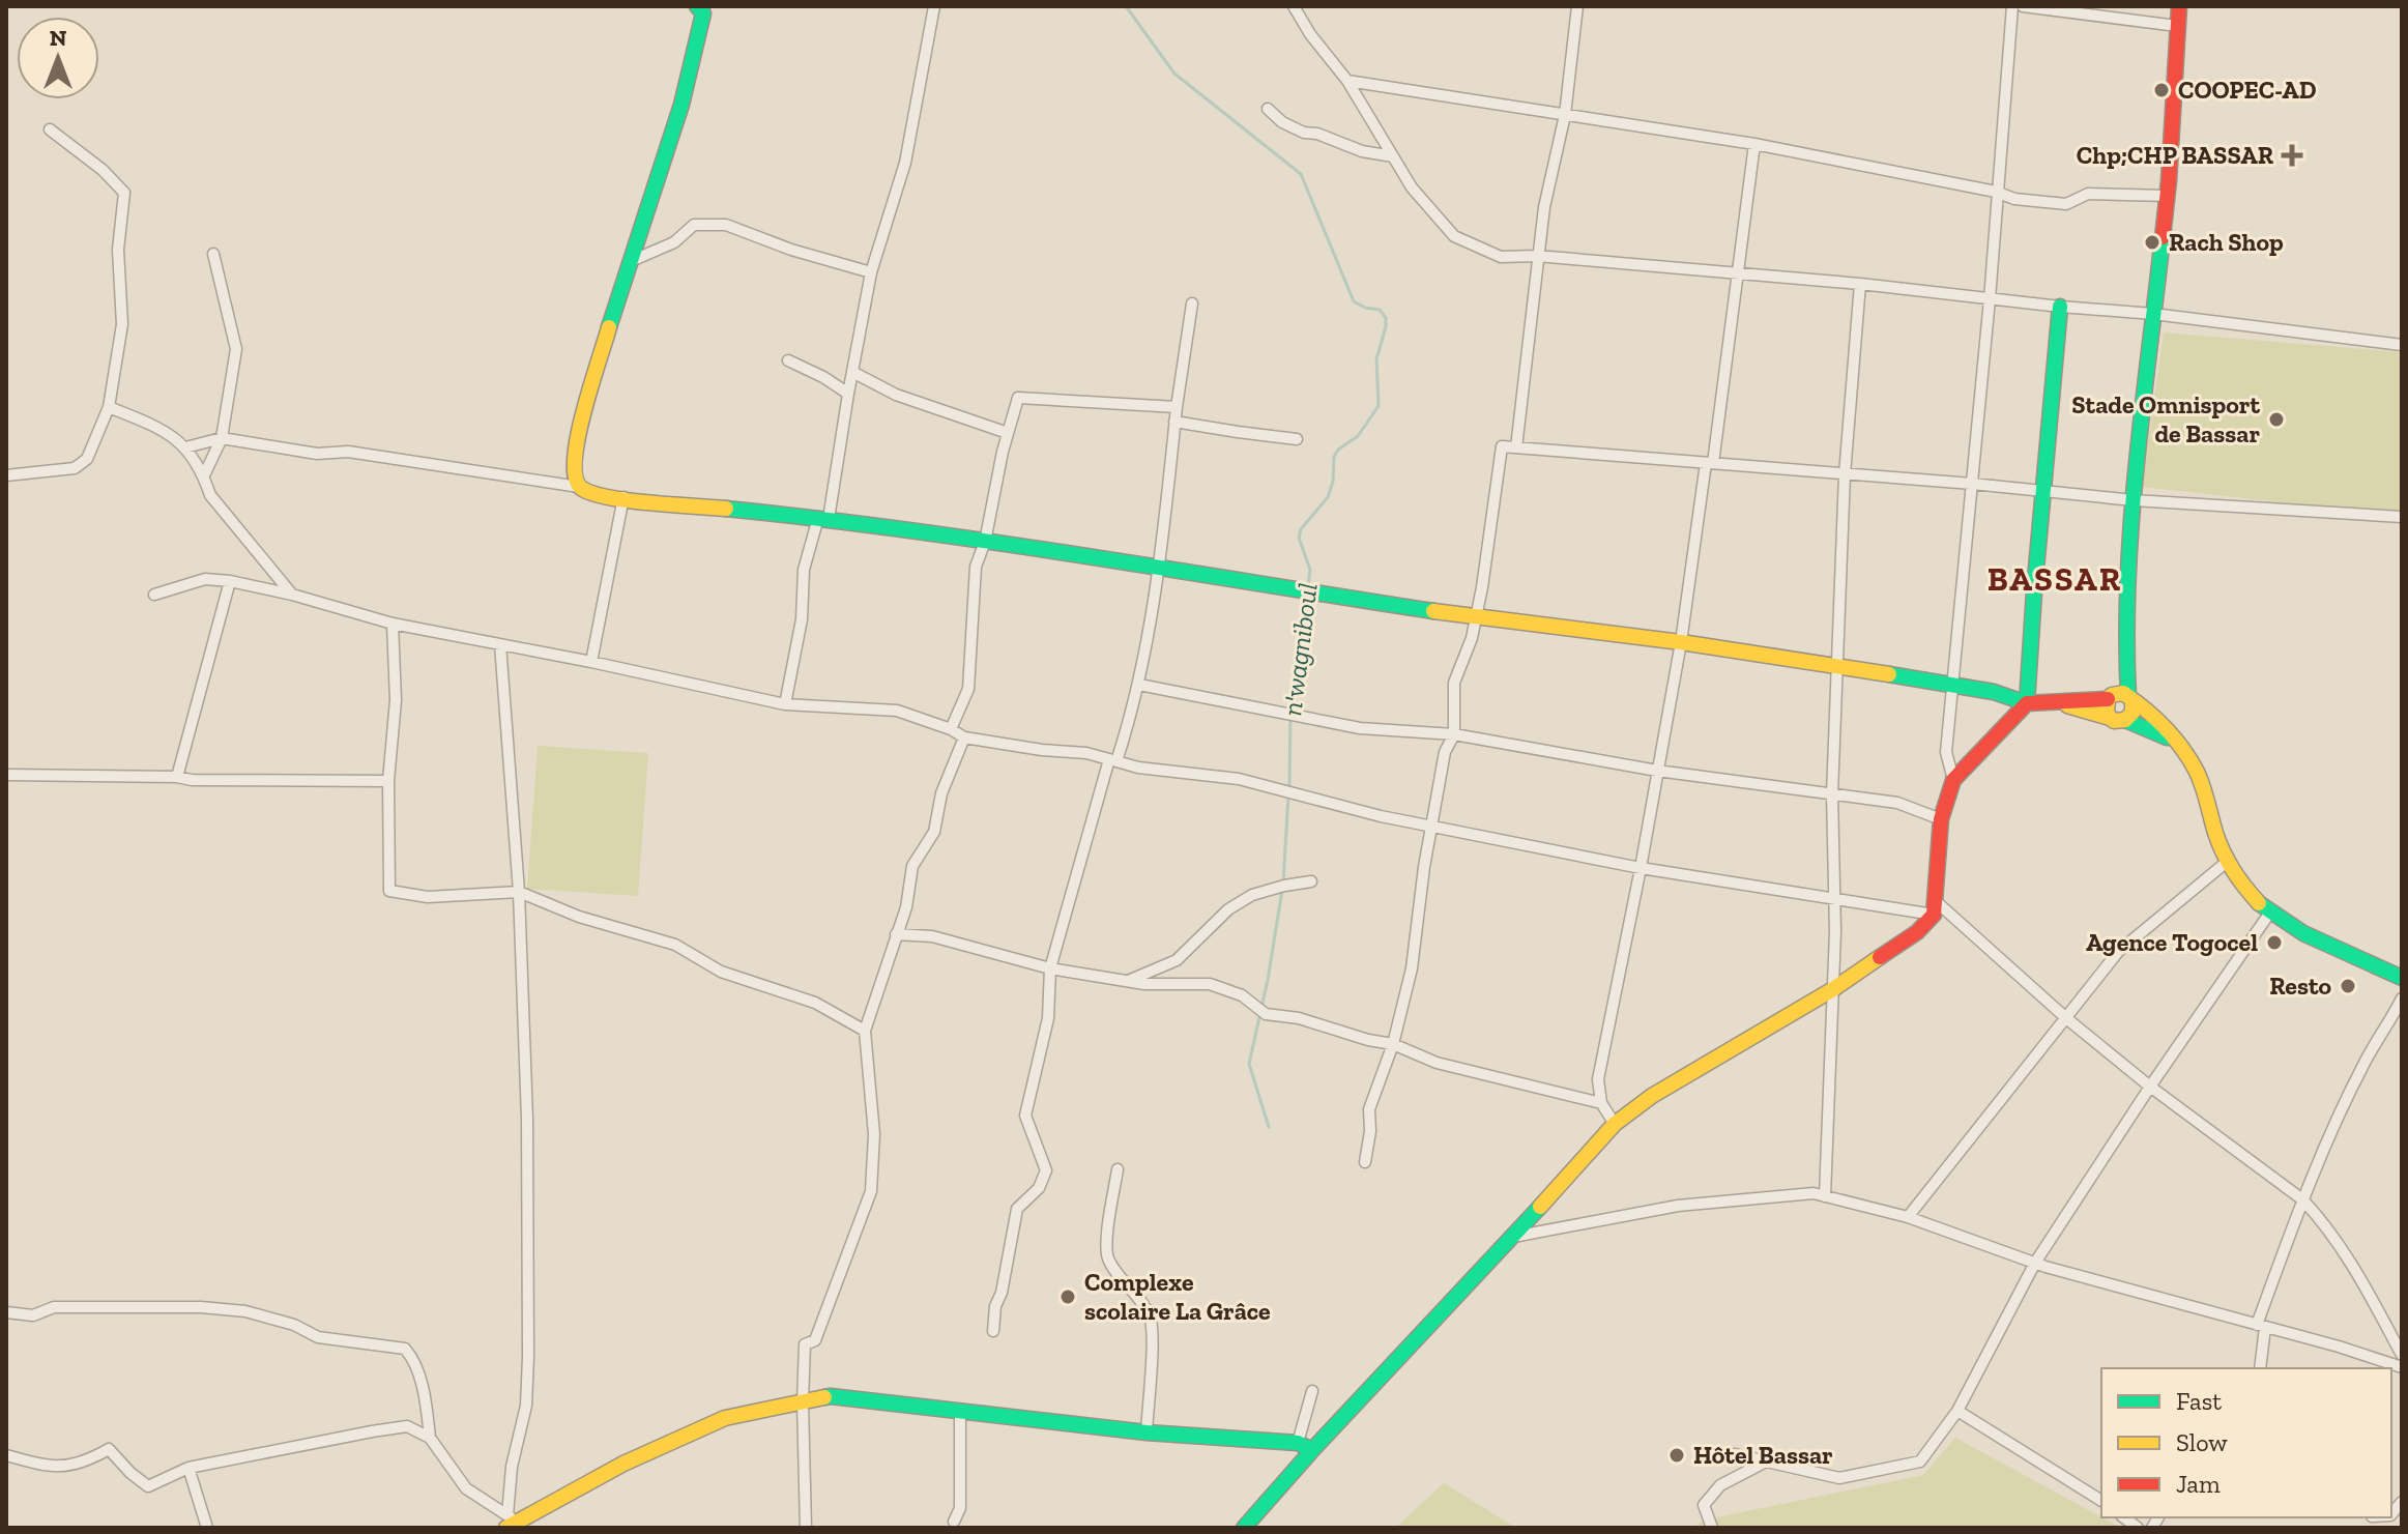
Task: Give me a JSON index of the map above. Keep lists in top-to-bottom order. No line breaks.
{"districts":["BASSAR"],"water":["n'wagniboul"],"places":{"other":["COOPEC-AD","Rach Shop","Stade Omnisport de Bassar","Agence Togocel","Resto","Complexe scolaire La Grâce","Hôtel Bassar"],"health":["Chp;CHP BASSAR"]},"legend":["Fast","Slow","Jam"],"north":"top"}
